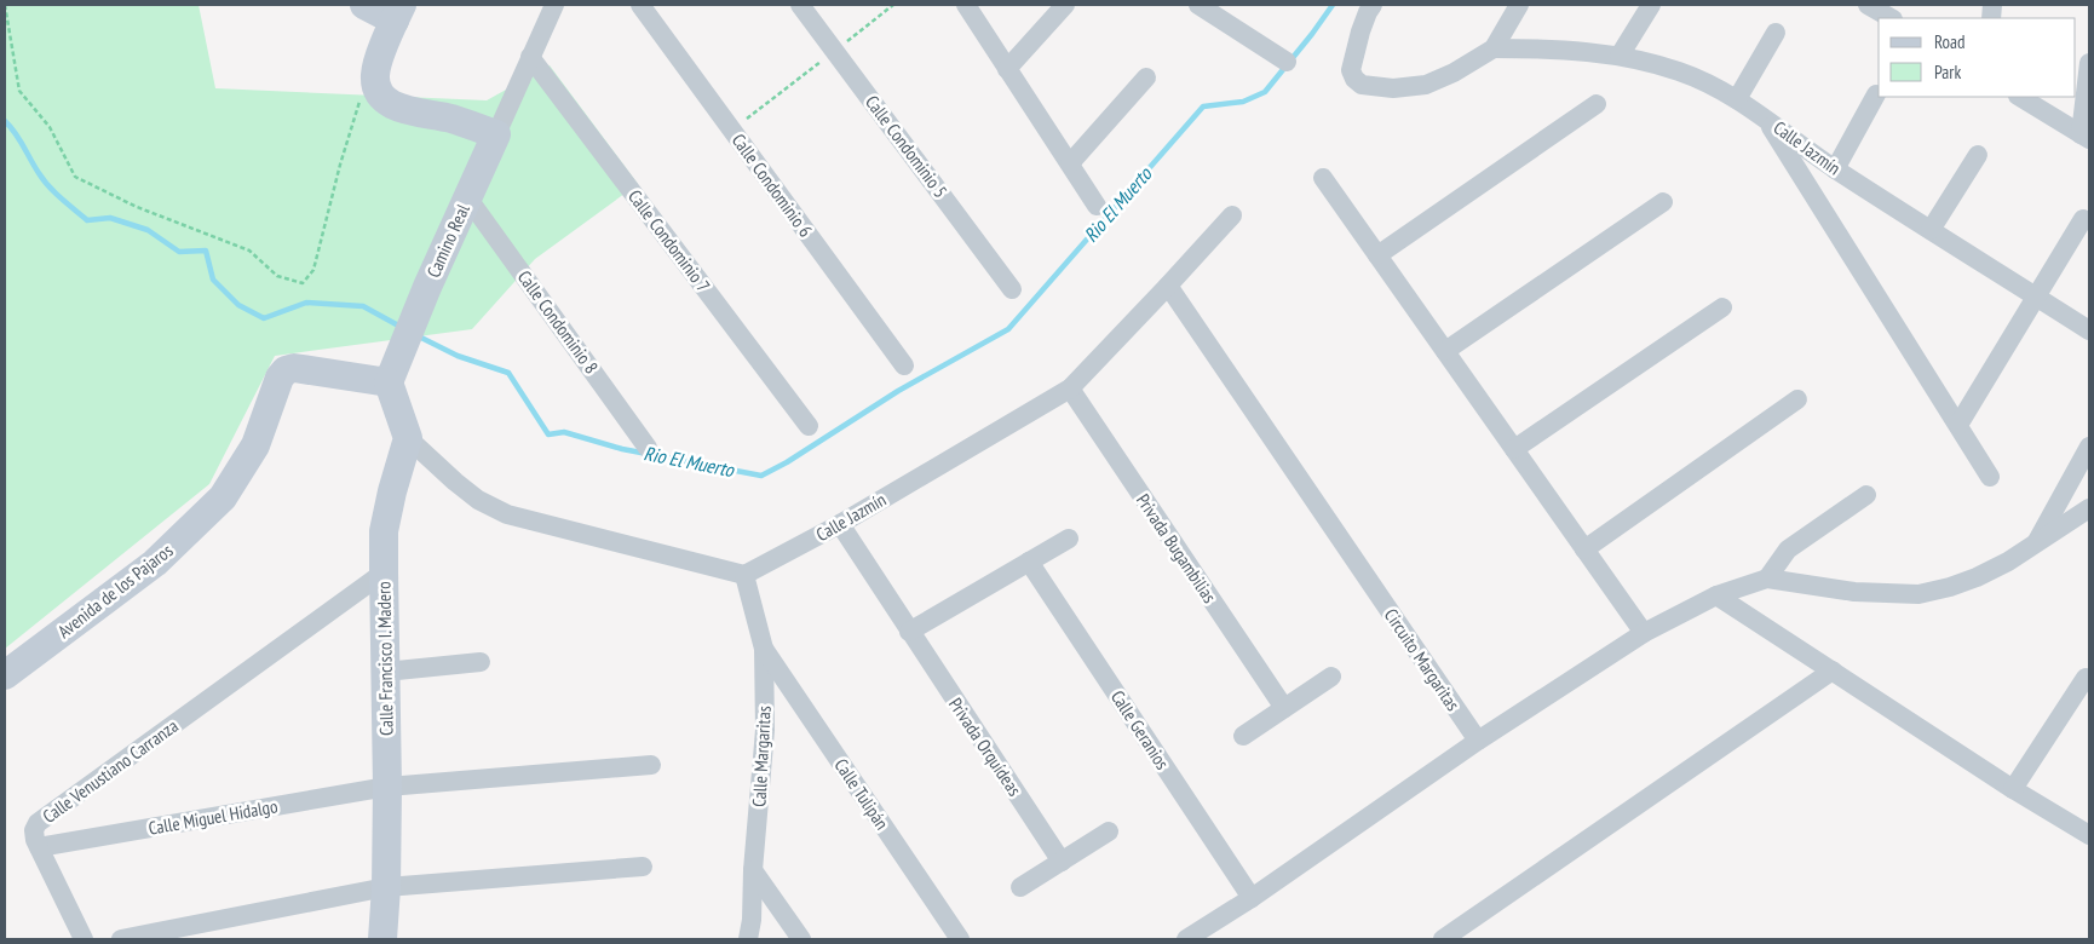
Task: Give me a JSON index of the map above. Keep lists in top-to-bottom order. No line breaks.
{"streets":{"main road":["Camino Real","Avenida de los Pajaros","Calle Francisco I. Madero"],"street":["Calle Condominio 5","Calle Jazmín","Calle Condominio 6","Calle Condominio 7","Calle Condominio 8","Privada Bugambilias","Circuito Margaritas","Calle Geranios","Privada Orquídeas","Calle Margaritas","Calle Venustiano Carranza","Calle Tulipán","Calle Miguel Hidalgo"]},"crossings":[["Calle Jazmín","Privada Bugambilias"],["Calle Jazmín","Circuito Margaritas"],["Calle Jazmín","Privada Orquídeas"],["Calle Jazmín","Calle Margaritas"],["Camino Real","Calle Condominio 7"],["Camino Real","Calle Condominio 8"],["Camino Real","Avenida de los Pajaros"],["Calle Francisco I. Madero","Calle Venustiano Carranza"],["Calle Francisco I. Madero","Calle Miguel Hidalgo"],["Calle Margaritas","Calle Tulipán"],["Calle Venustiano Carranza","Calle Miguel Hidalgo"]],"water":["Rio El Muerto"],"legend":["Road","Park"]}
